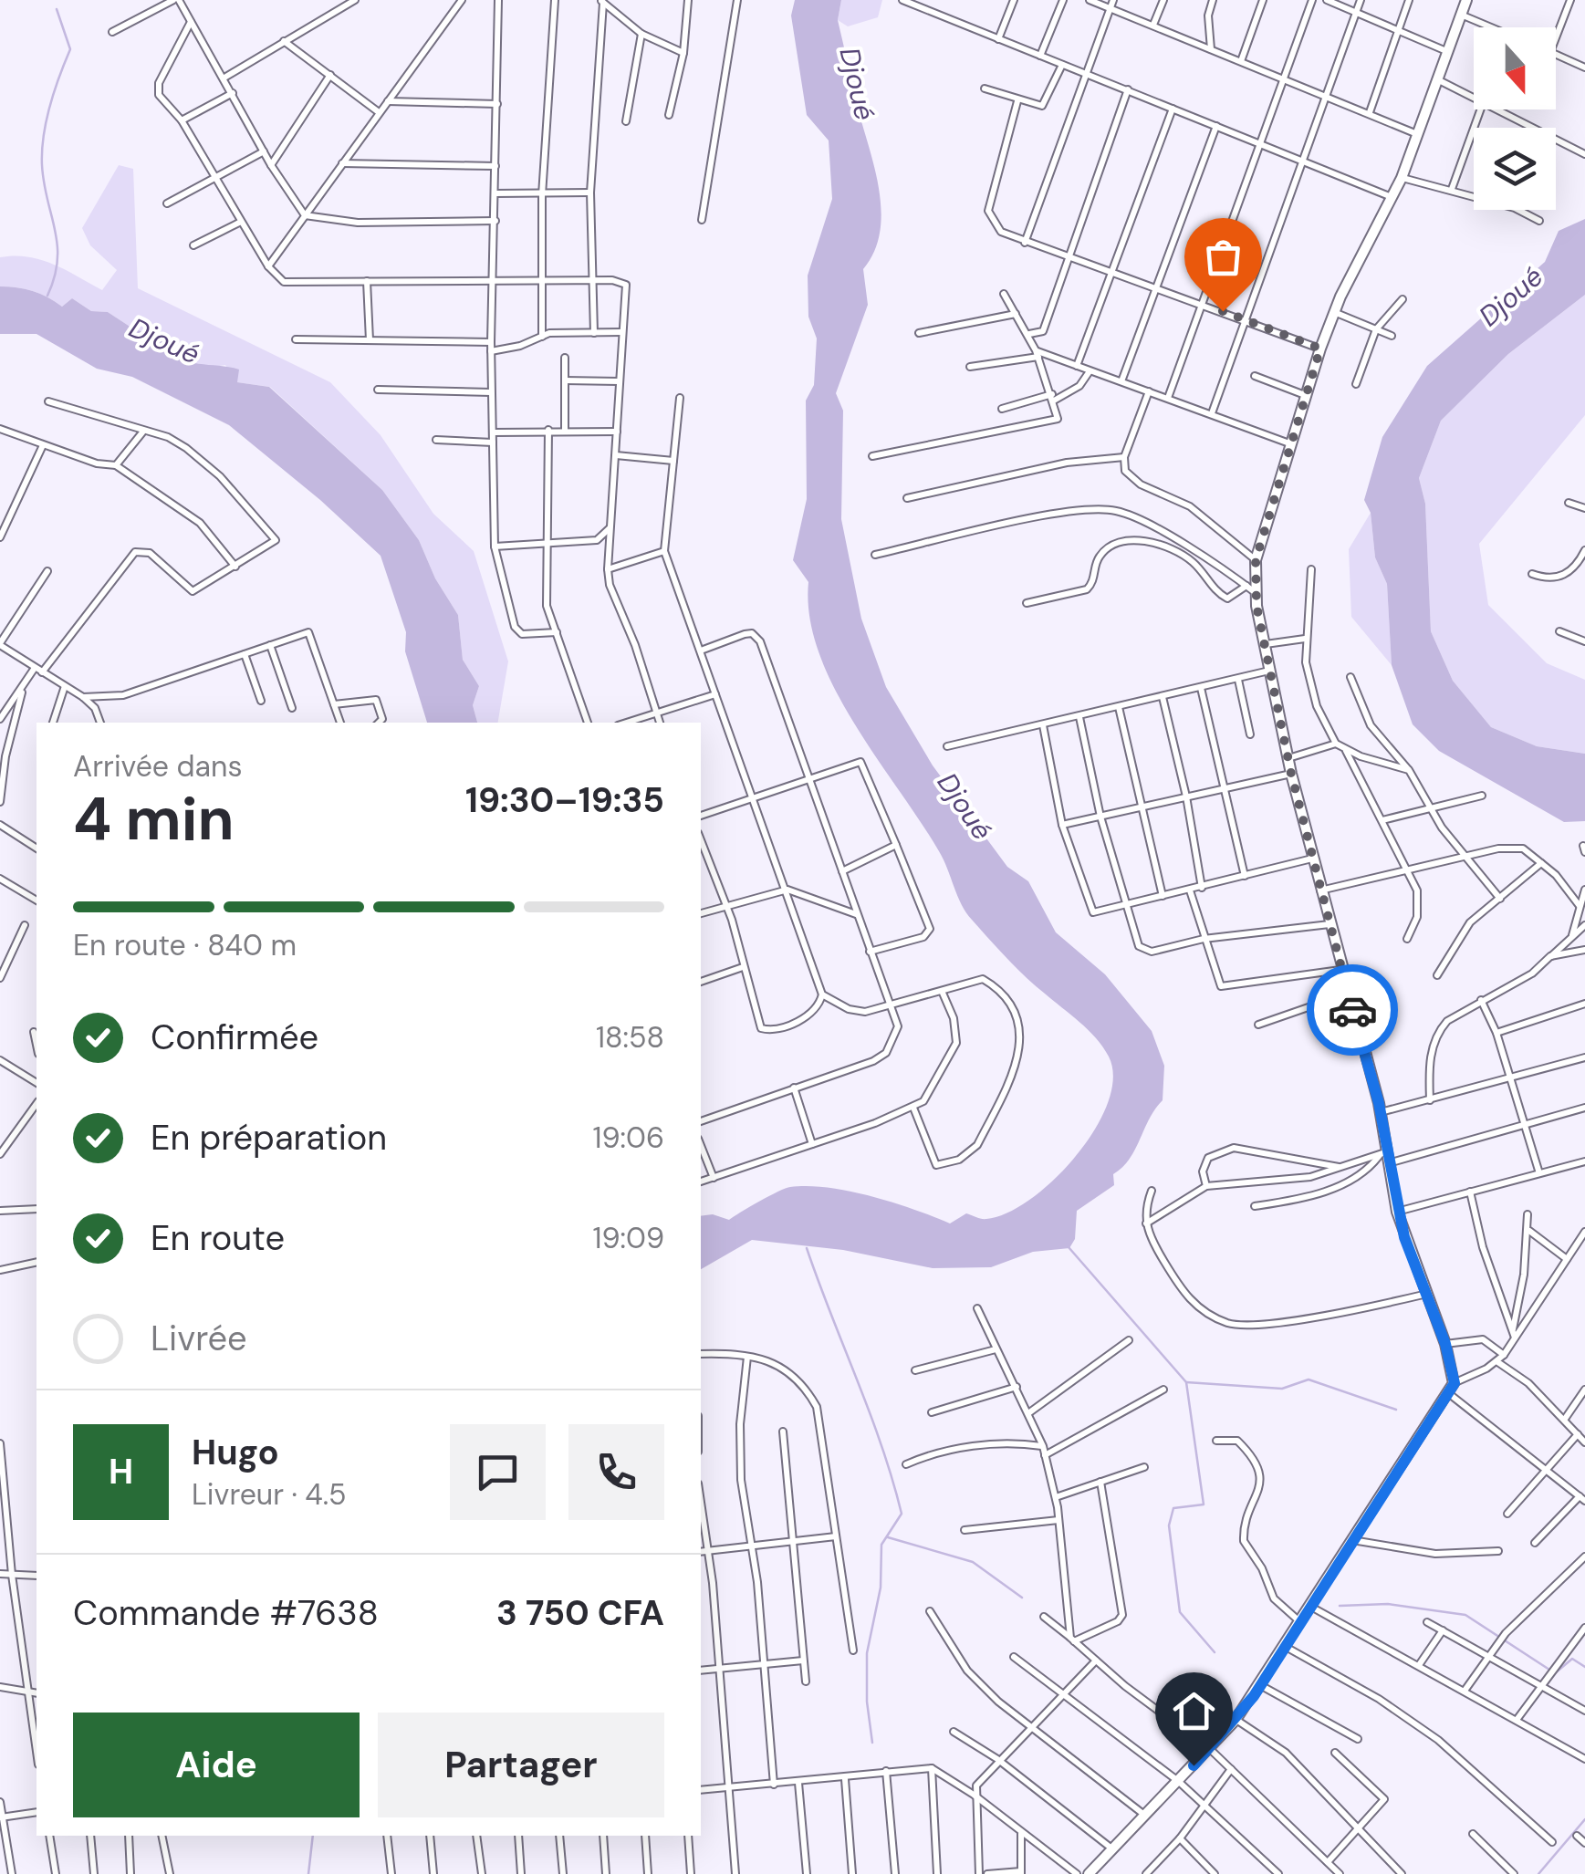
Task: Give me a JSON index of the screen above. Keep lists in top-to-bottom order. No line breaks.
{"water":["Djoué"],"north":"bottom","page":{"heading":["4 min","Arrivée dans","19:30–19:35"],"panel":["Hugo","Livreur · 4.5","Commande #7638","3 750 CFA"],"bar":"En route · 840 m","list":[["Confirmée","18:58"],["En préparation","19:06"],["En route","19:09"],"Livrée"],"round":"H","buttons":["Aide","Partager"]}}
